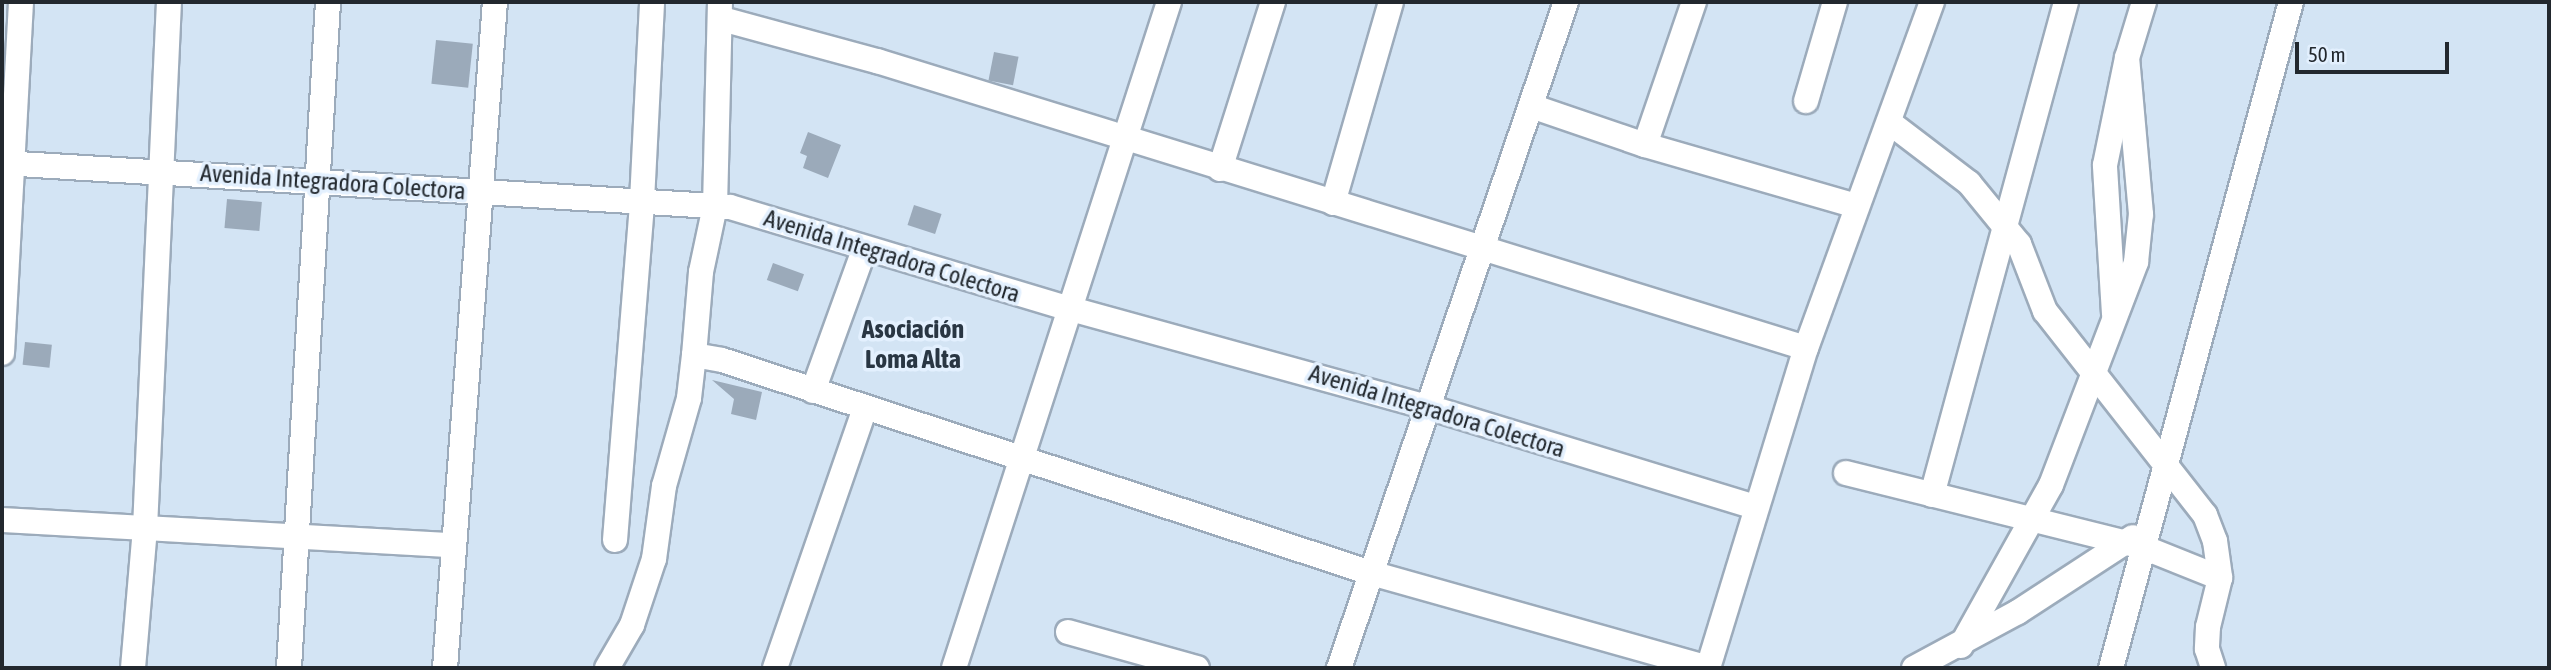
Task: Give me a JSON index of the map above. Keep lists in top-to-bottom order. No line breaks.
{"streets":{"street":["Avenida Integradora Colectora"]},"districts":["Asociación Loma Alta"],"scale_bar":"50 m"}
